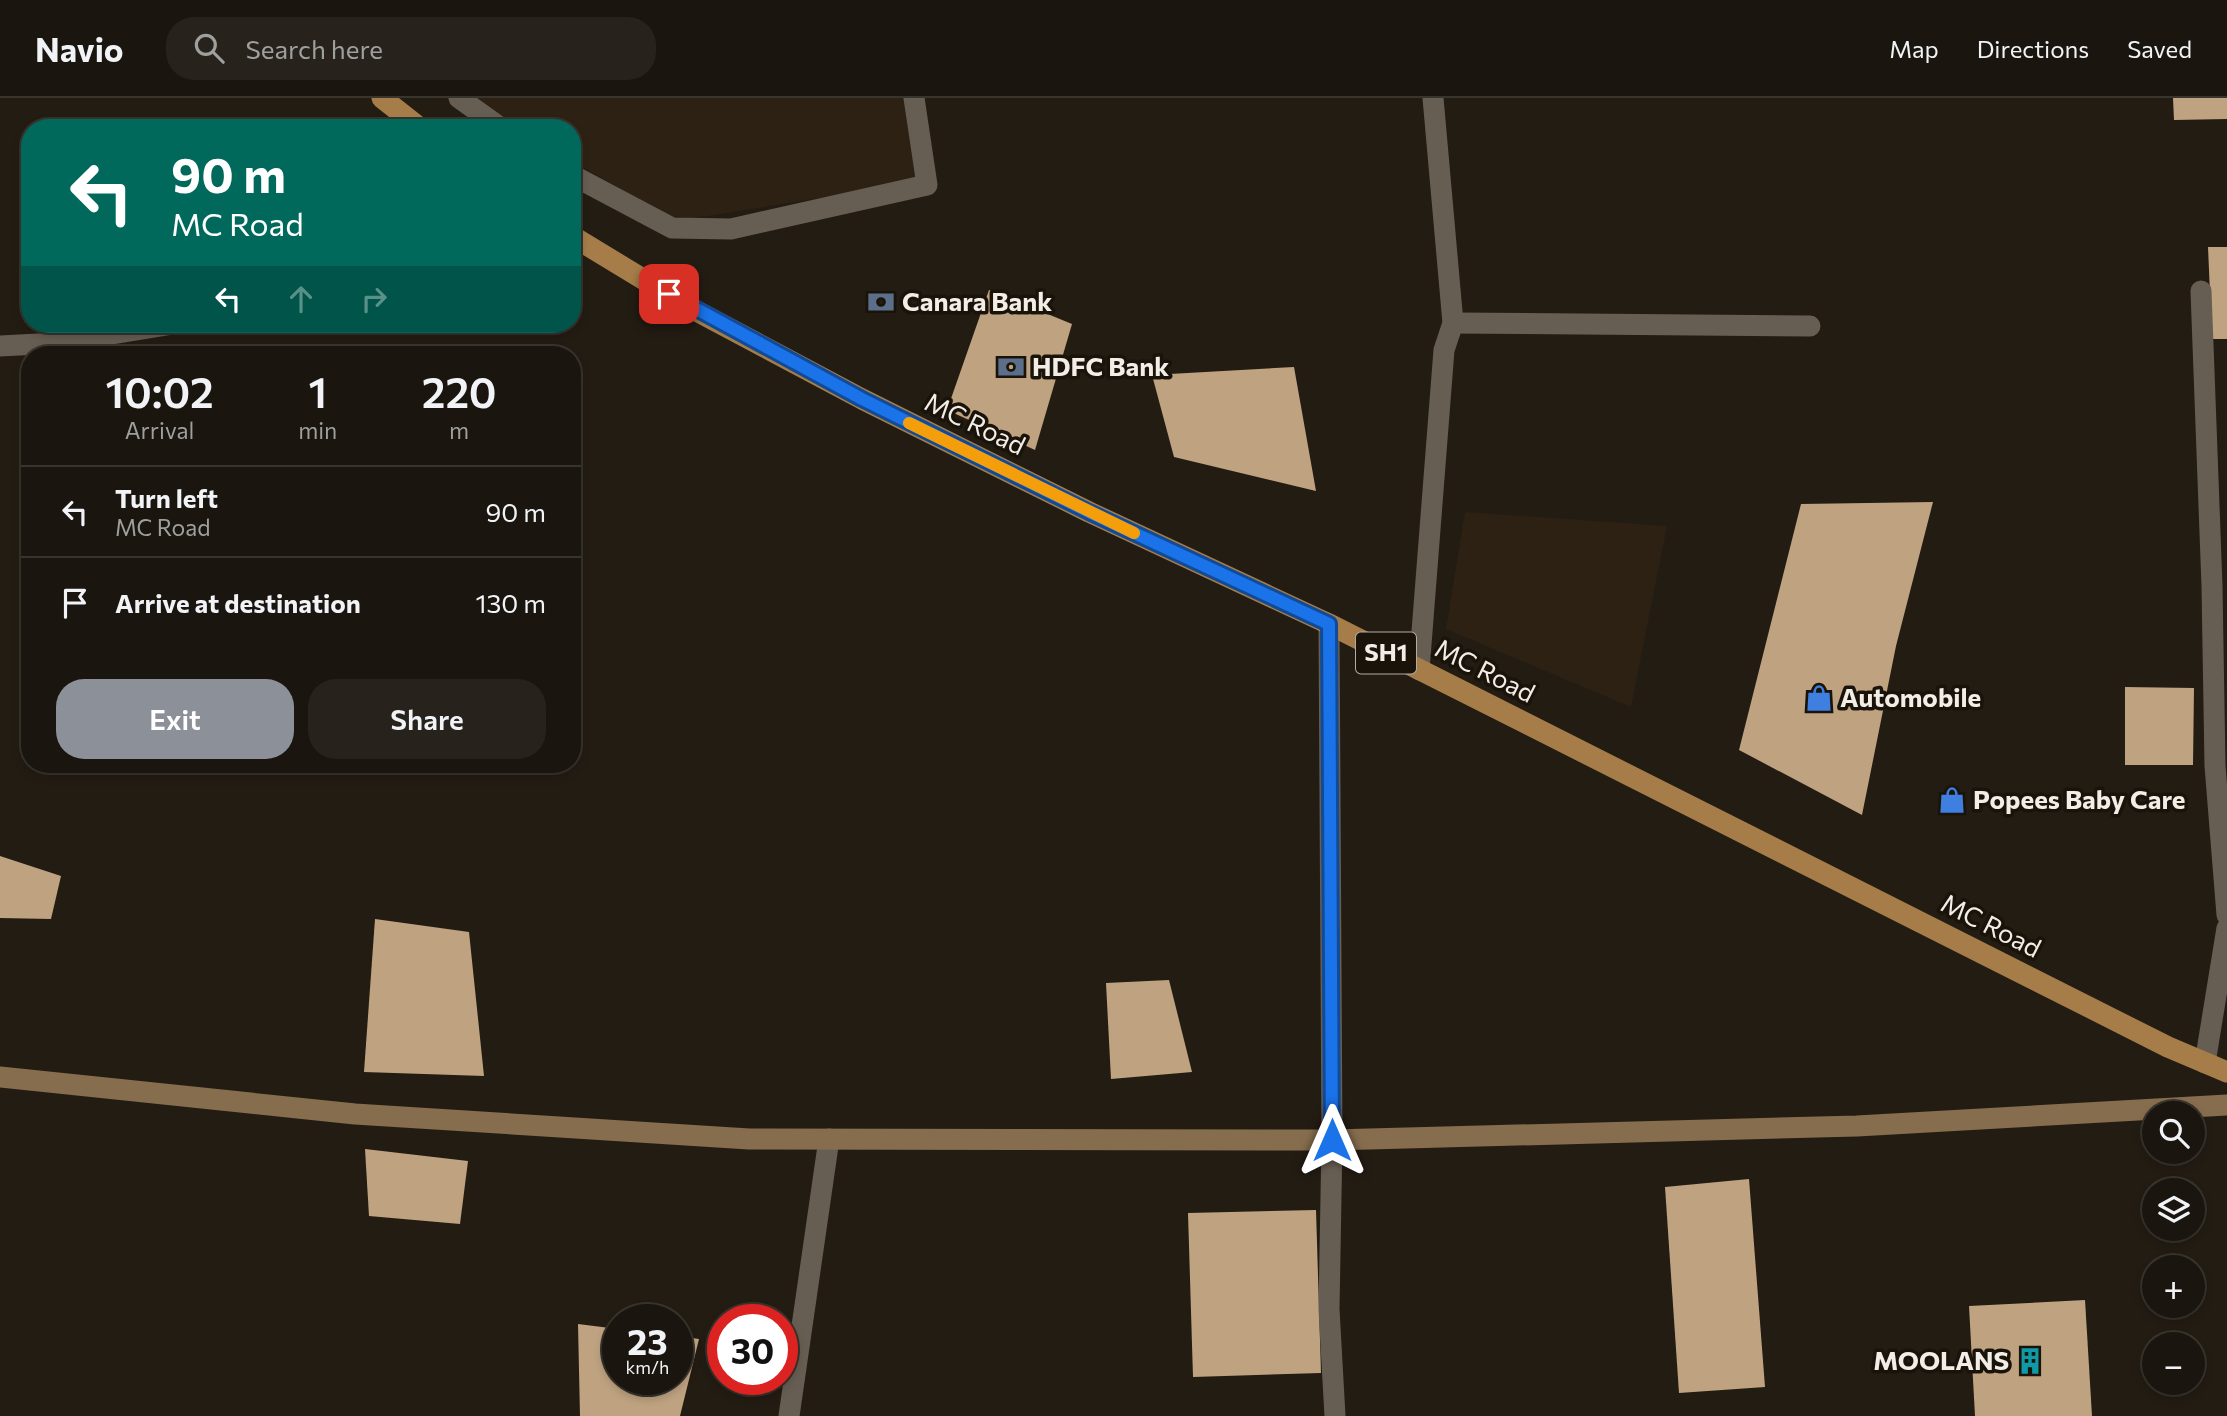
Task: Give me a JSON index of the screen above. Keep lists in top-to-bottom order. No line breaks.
{"streets":{"main road":["MC Road","SH1"]},"places":{"bank":["Canara Bank","HDFC Bank"],"shop":["Automobile","Popees Baby Care"],"building":["MOOLANS"]},"page":{"header":"Navio","search":"Search here","nav":["Map","Directions","Saved"],"turn":["90 m","MC Road"],"eta":["10:02","Arrival","1","min","220","m"],"list":[{"name":"Turn left","note":"MC Road","value":"90 m"},{"name":"Arrive at destination","value":"130 m"}],"buttons":["Exit","Share"],"map_buttons":["+","−"],"speed":"23 km/h","limit":"30"}}
